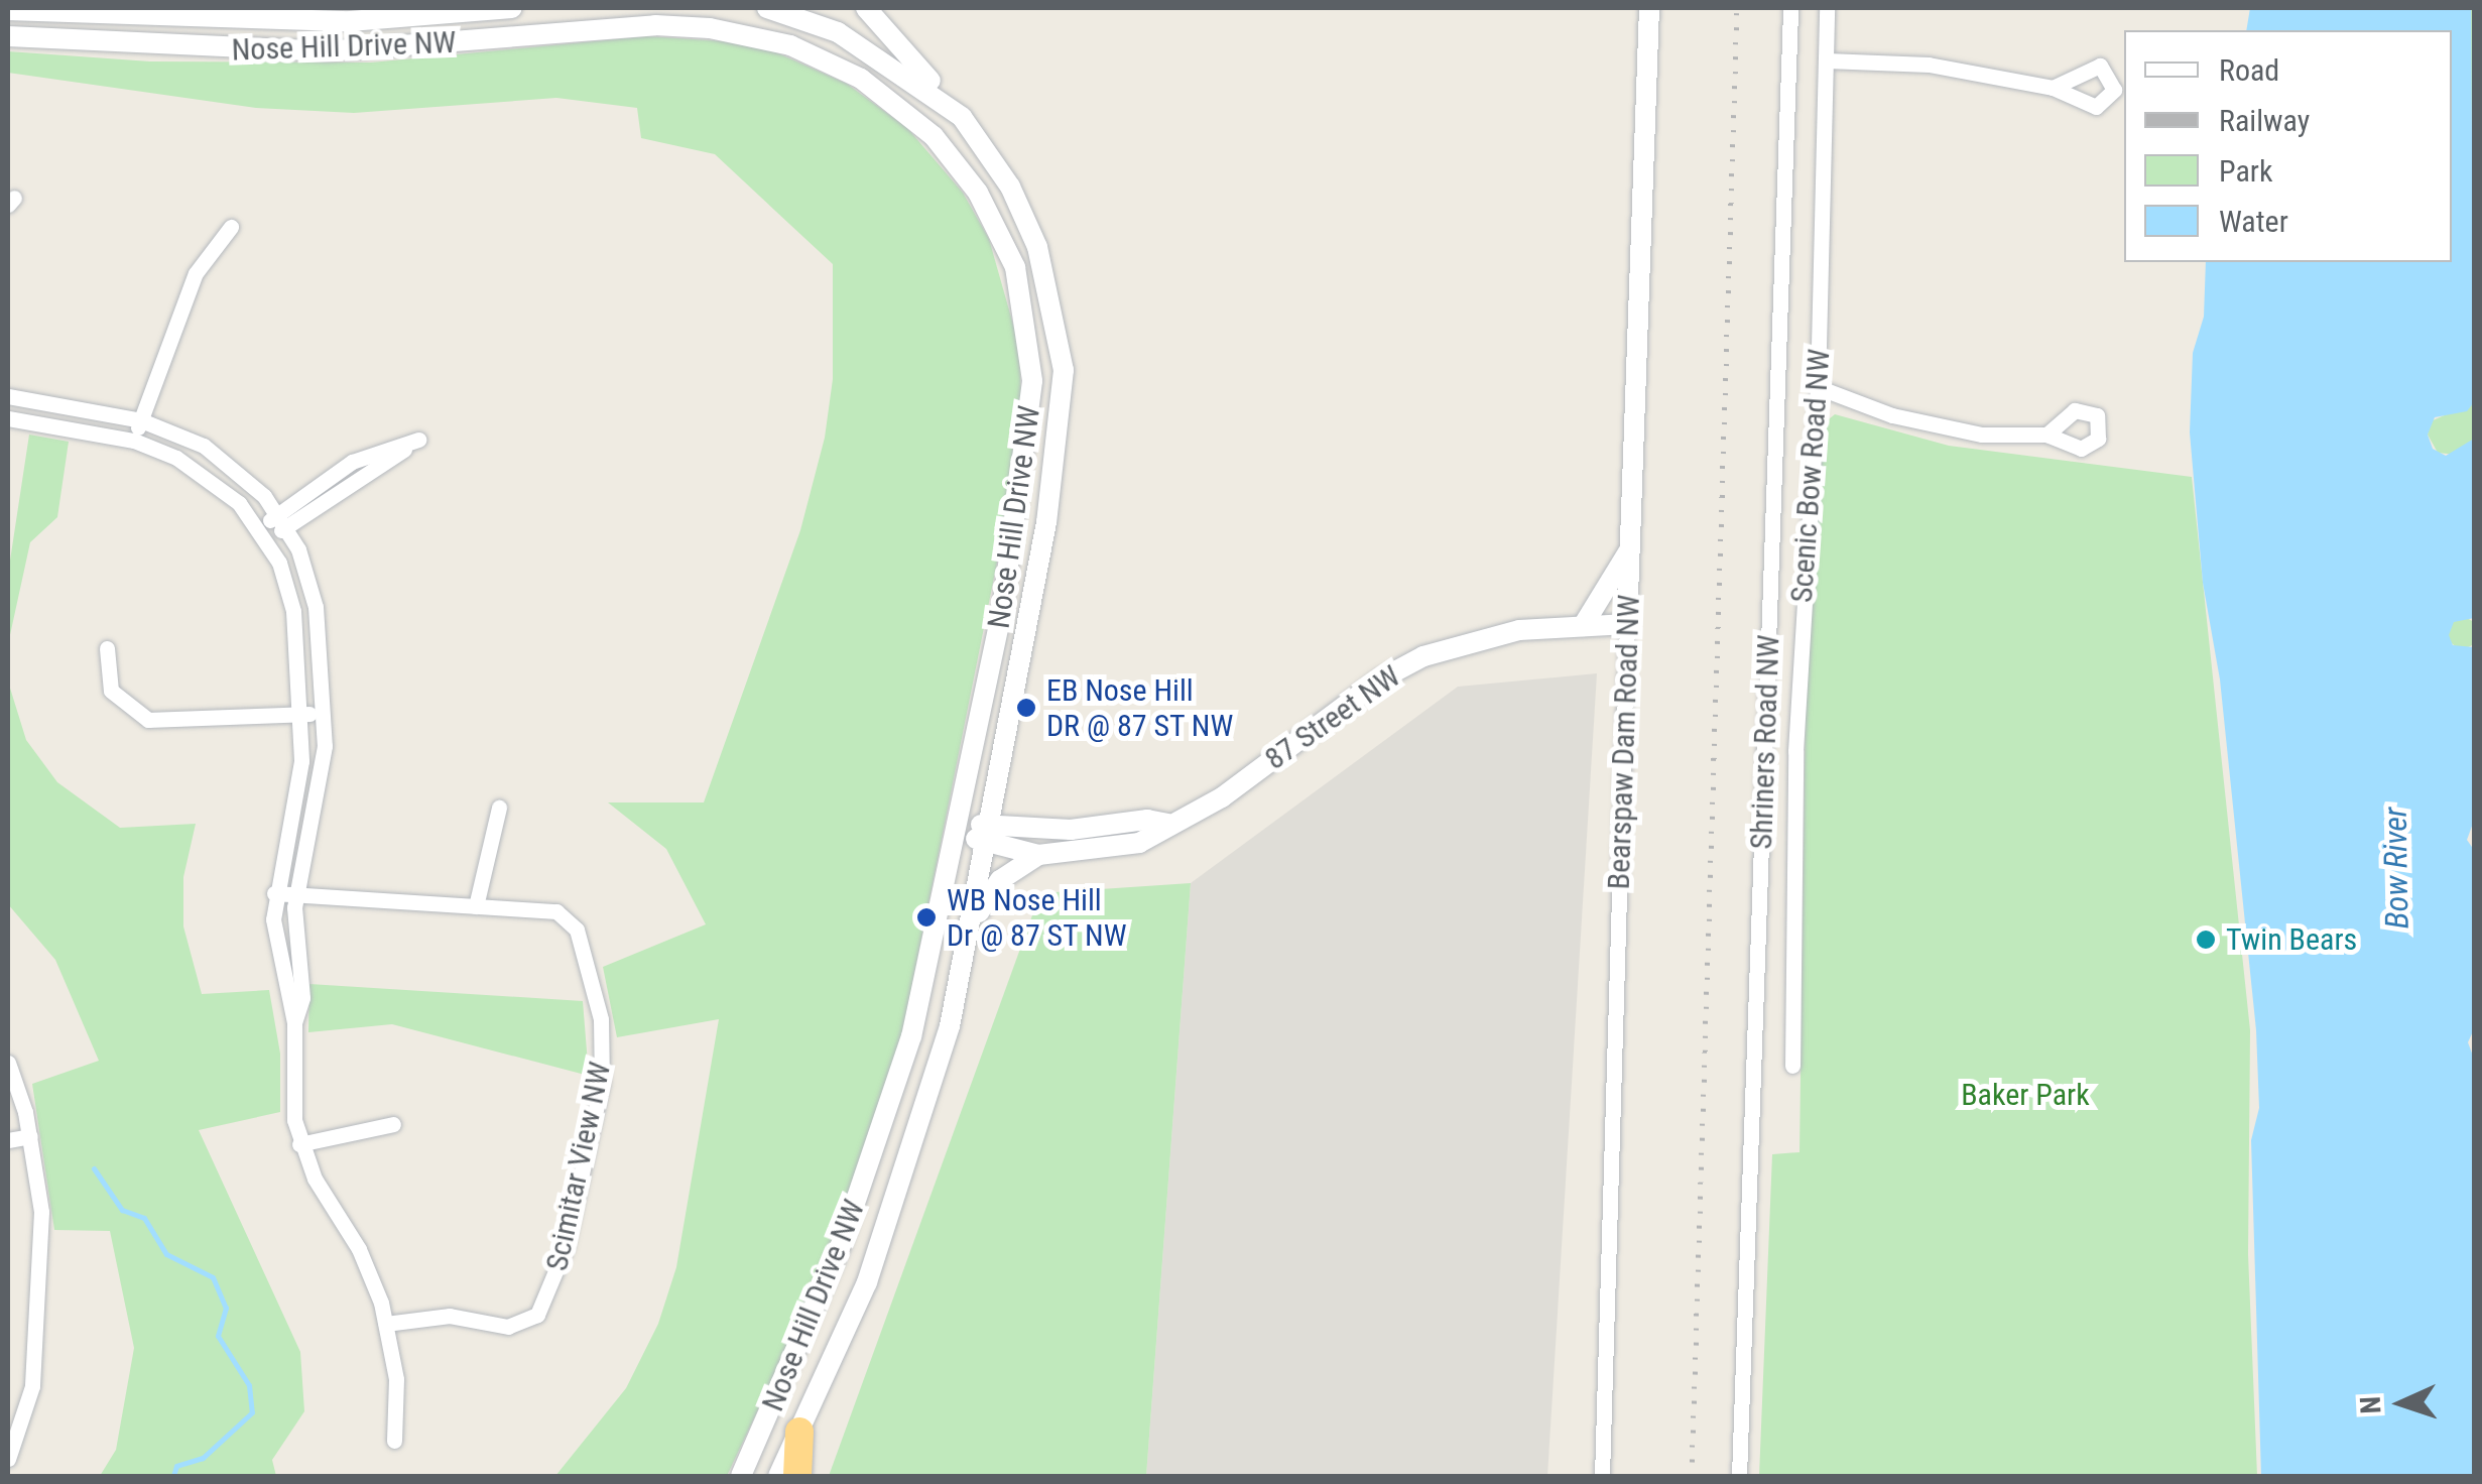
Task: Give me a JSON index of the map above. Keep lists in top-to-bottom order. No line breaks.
{"streets":{"main road":["Nose Hill Drive NW","87 Street NW","Bearspaw Dam Road NW"],"street":["Scenic Bow Road NW","Shriners Road NW","Scimitar View NW"]},"crossings":[["Nose Hill Drive NW","87 Street NW"],["87 Street NW","Bearspaw Dam Road NW"]],"water":["Bow River"],"parks":["Baker Park"],"places":["EB Nose Hill DR @ 87 ST NW","WB Nose Hill Dr @ 87 ST NW","Twin Bears"],"legend":["Road","Railway","Park","Water"],"north":"left"}
